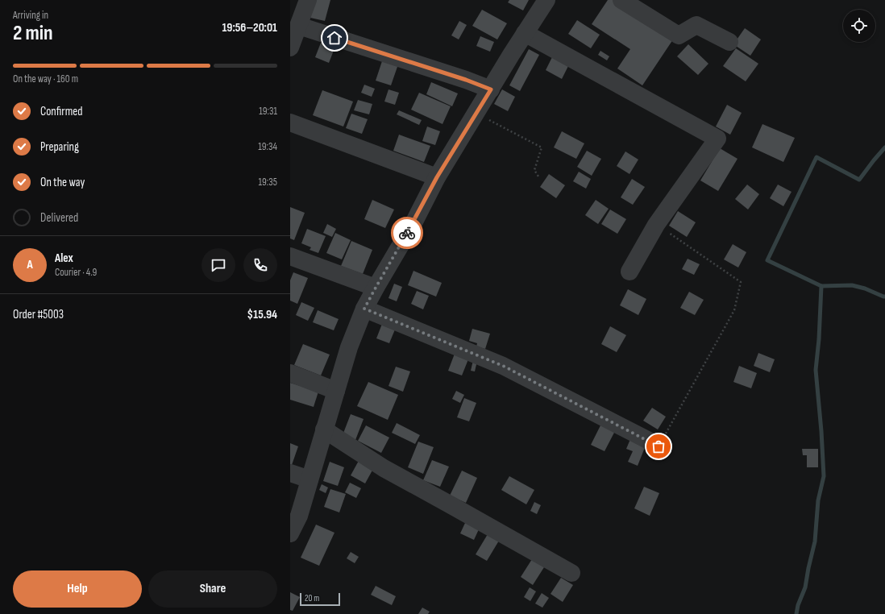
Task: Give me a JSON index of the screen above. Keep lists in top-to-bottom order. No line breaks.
{"scale_bar":"20 m","page":{"heading":["2 min","Arriving in","19:56–20:01"],"panel":["Alex","Courier · 4.9","Order #5003","$15.94"],"bar":"On the way · 160 m","list":[["Confirmed","19:31"],["Preparing","19:34"],["On the way","19:35"],"Delivered"],"round":"A","buttons":["Help","Share"],"scale":"20 m"}}
